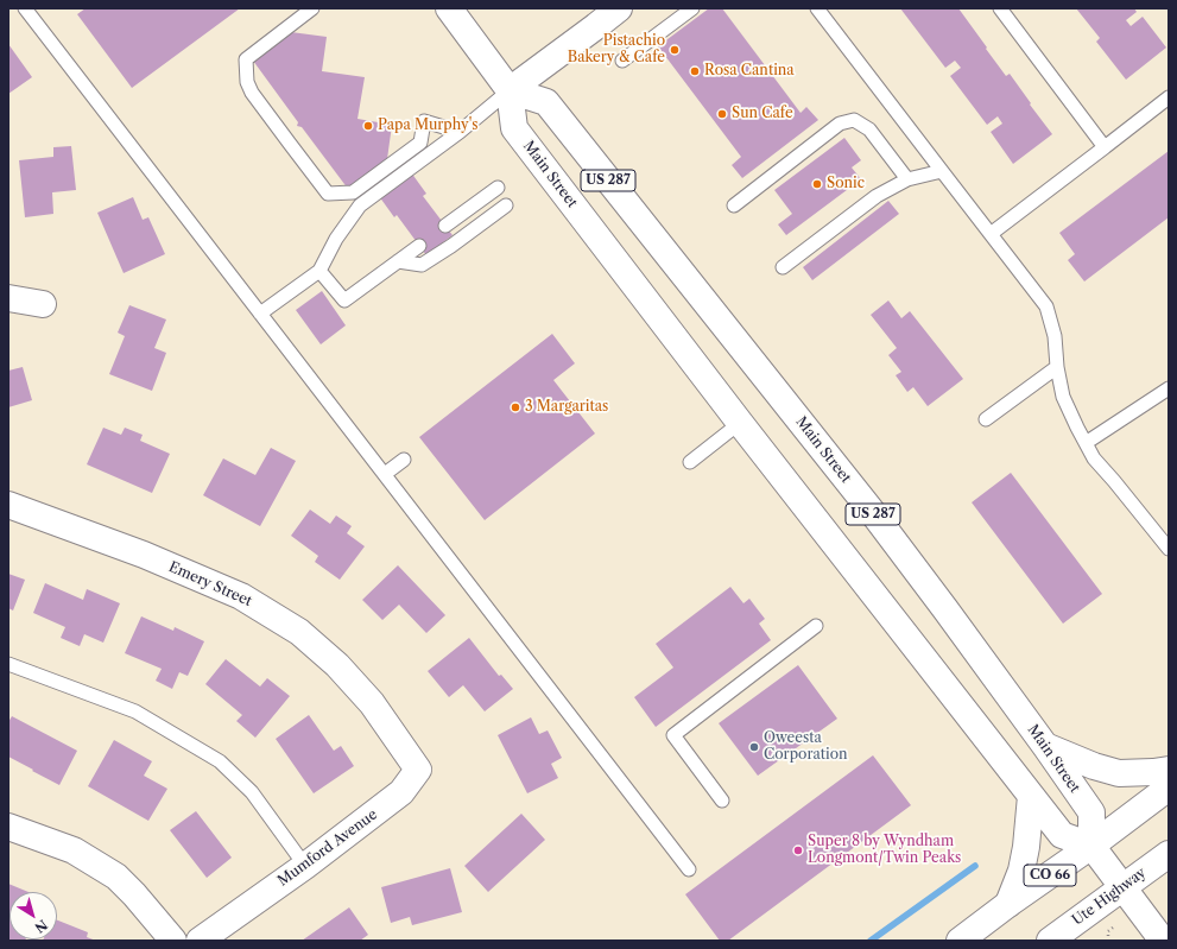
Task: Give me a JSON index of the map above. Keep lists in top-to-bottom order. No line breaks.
{"streets":{"main road":["Main Street","US 287","Emery Street","Mumford Avenue","CO 66","Ute Highway"]},"crossings":[["Main Street","CO 66"],["Emery Street","Mumford Avenue"]],"places":["Pistachio Bakery & Cafe","Rosa Cantina","Sun Cafe","Papa Murphy's","Sonic","3 Margaritas","Oweesta Corporation","Super 8 by Wyndham Longmont/Twin Peaks"],"north":"bottom right"}
